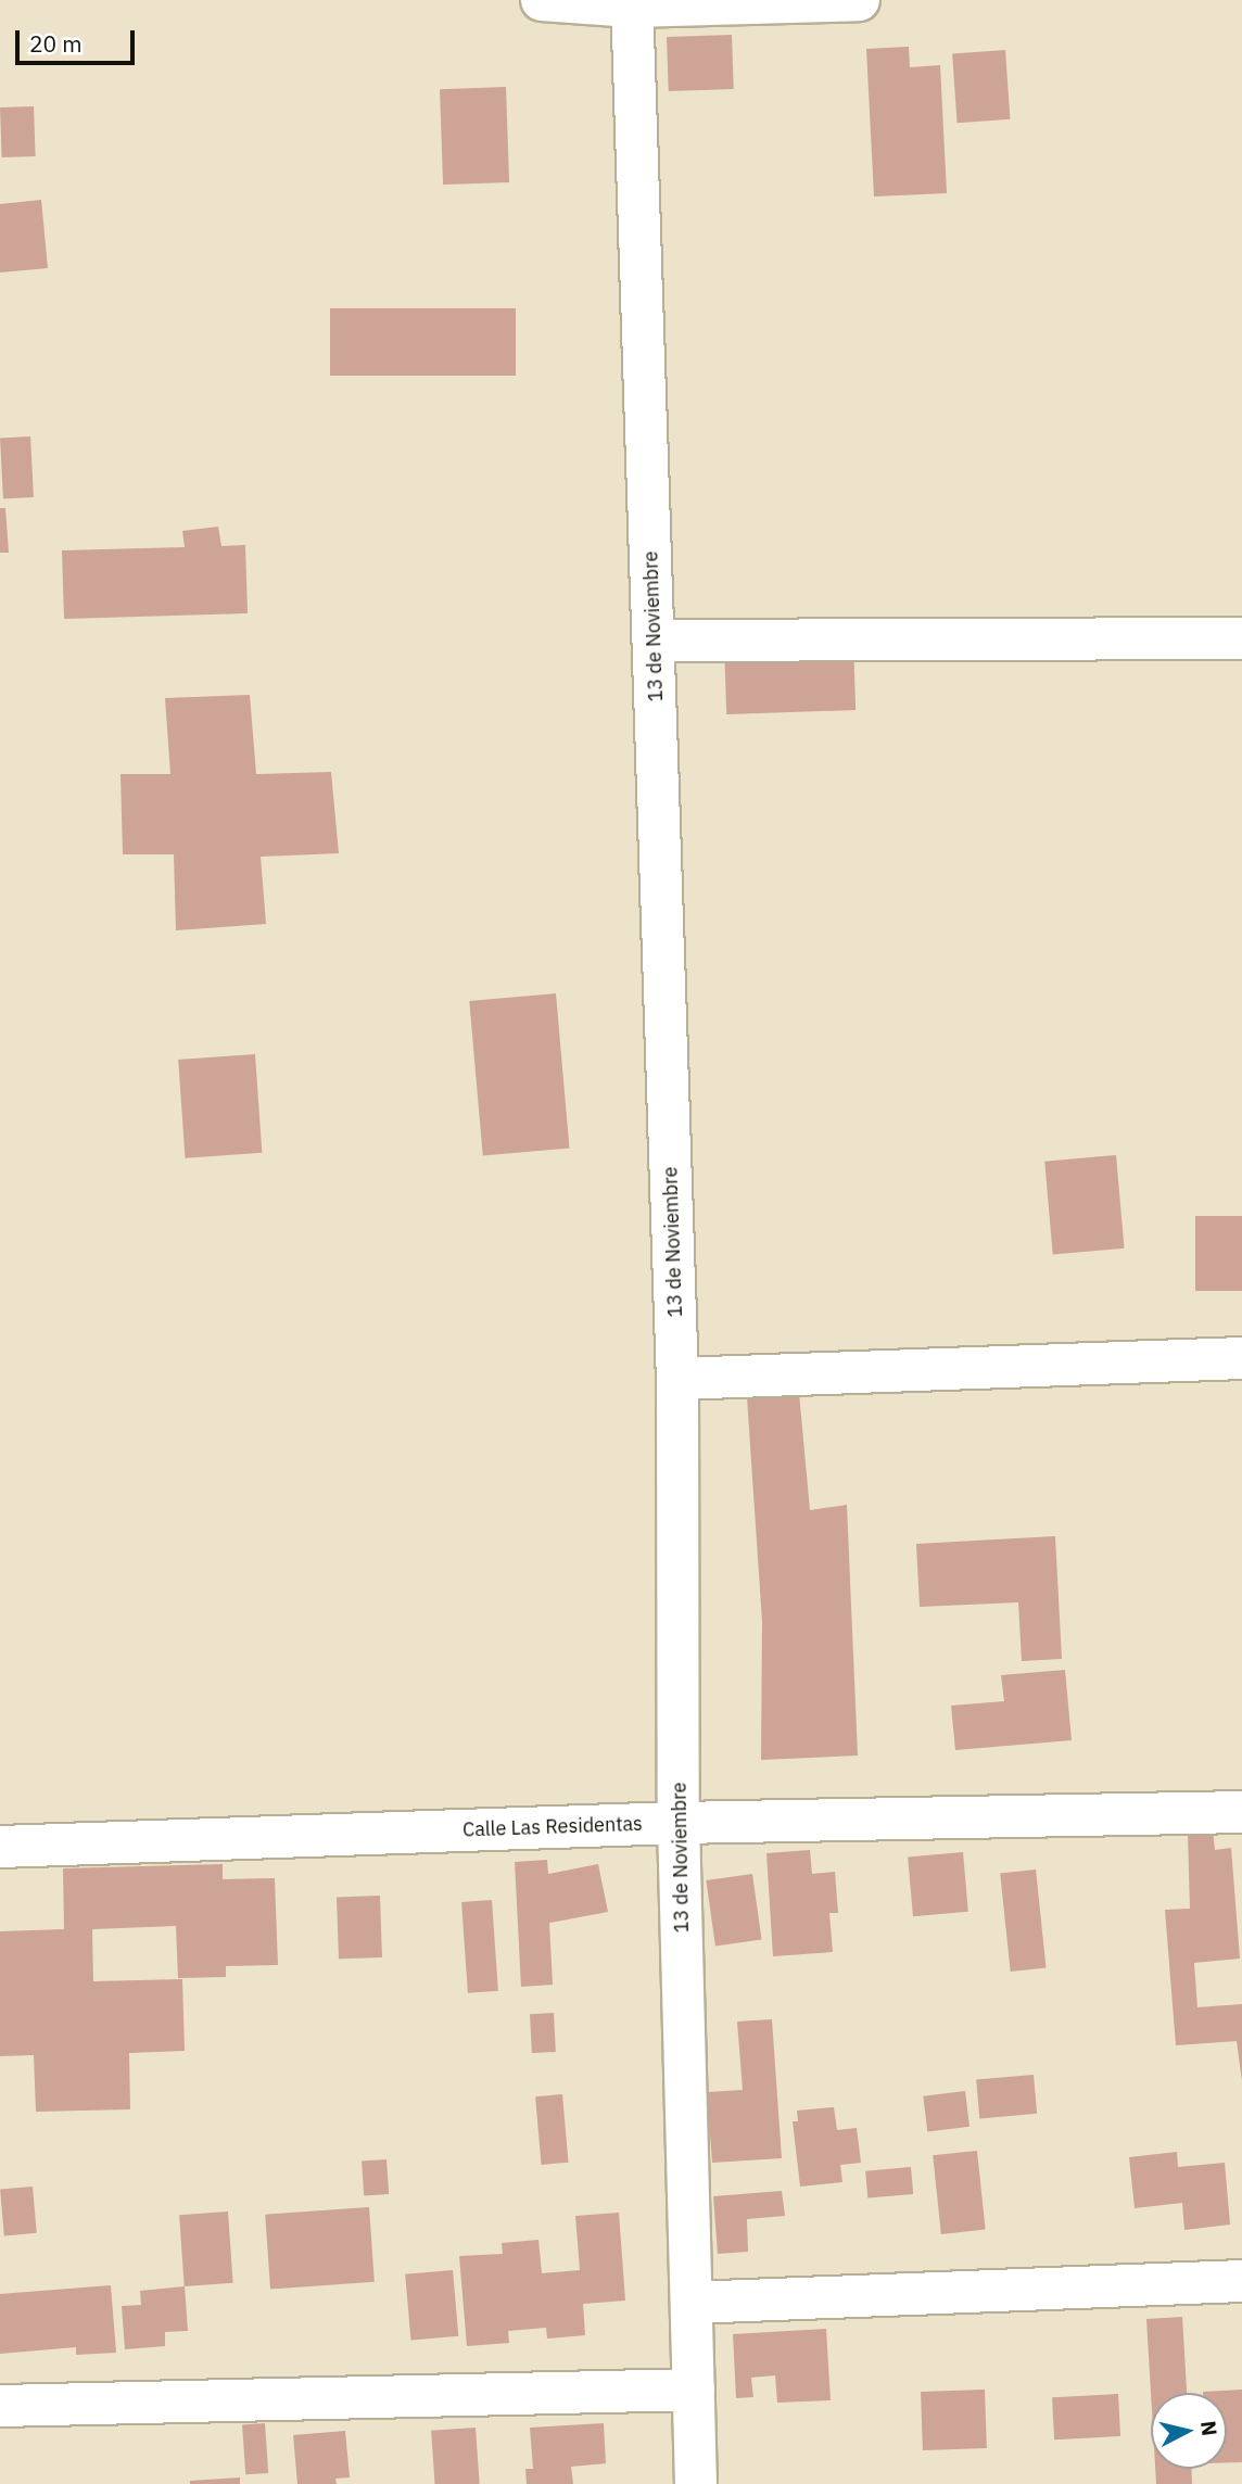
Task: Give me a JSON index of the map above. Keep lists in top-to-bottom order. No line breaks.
{"streets":{"street":["13 de Noviembre","Calle Las Residentas"]},"crossings":[["13 de Noviembre","Calle Las Residentas"]],"scale_bar":"20 m","north":"right"}
